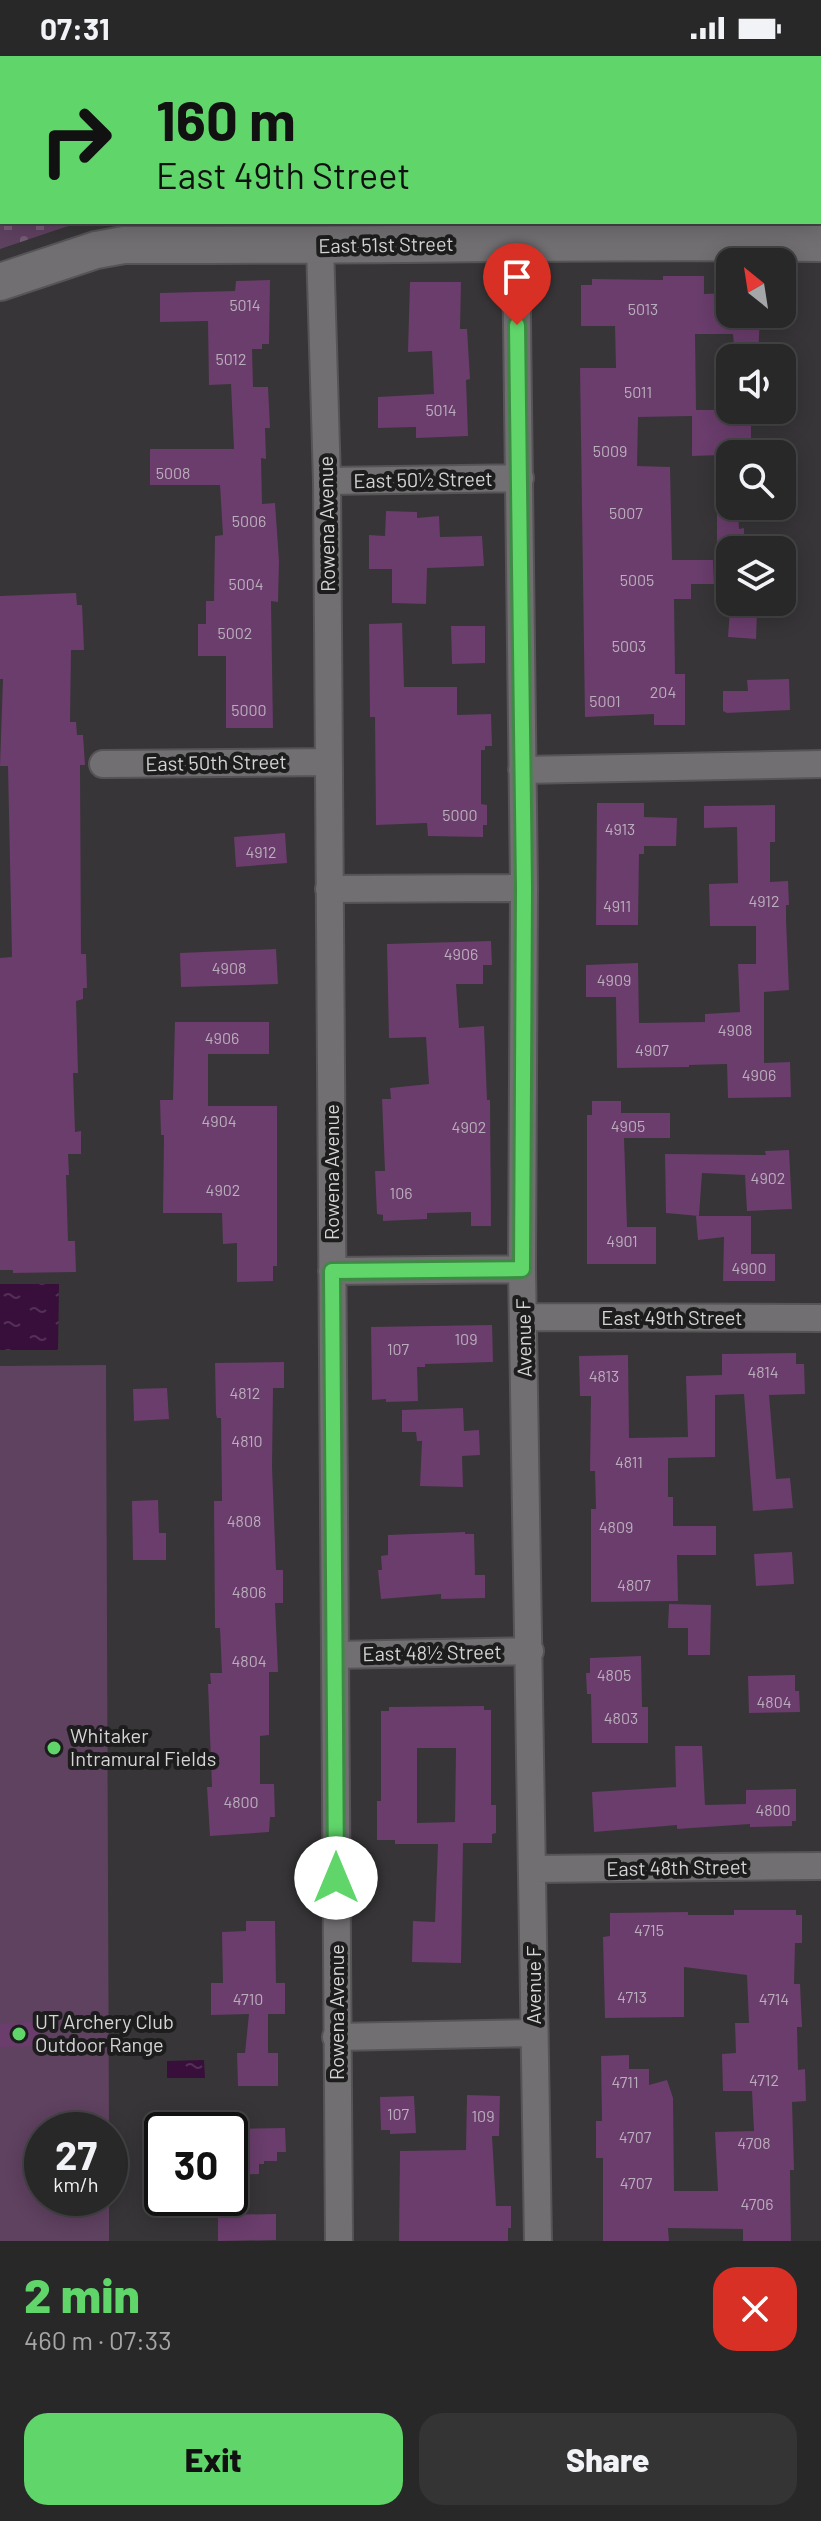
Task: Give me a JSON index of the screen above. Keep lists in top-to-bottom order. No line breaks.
{"streets":{"main road":["East 51st Street"],"street":["East 50½ Street","Rowena Avenue","East 50th Street","East 49th Street","Avenue F","East 48½ Street","East 48th Street"]},"crossings":[["East 51st Street","Rowena Avenue"],["East 51st Street","Avenue F"],["East 50½ Street","Rowena Avenue"],["East 50½ Street","Avenue F"],["Rowena Avenue","East 50th Street"],["Rowena Avenue","East 48½ Street"],["East 49th Street","Avenue F"],["Avenue F","East 48½ Street"],["Avenue F","East 48th Street"]],"places":["Whitaker Intramural Fields","UT Archery Club Outdoor Range"],"house_numbers":["5014","5013","5012","5011","5014","5009","5008","5007","5006","5005","5004","5002","5003","204","5001","5000","5000","4913","4912","4912","4911","4906","4908","4909","4908","4906","4907","4906","4904","4905","4902","4902","4902","106","4901","4900","109","107","4814","4813","4812","4810","4811","4808","4809","4807","4806","4804","4805","4804","4803","4800","4800","4715","4713","4710","4714","4712","4711","107","109","4707","4708","4707","4706"],"north":"top left","page":{"status":"07:31","turn":["160 m","East 49th Street"],"speed":"27 km/h","limit":"30","heading":["2 min","460 m · 07:33"],"buttons":["Exit","Share"]}}
